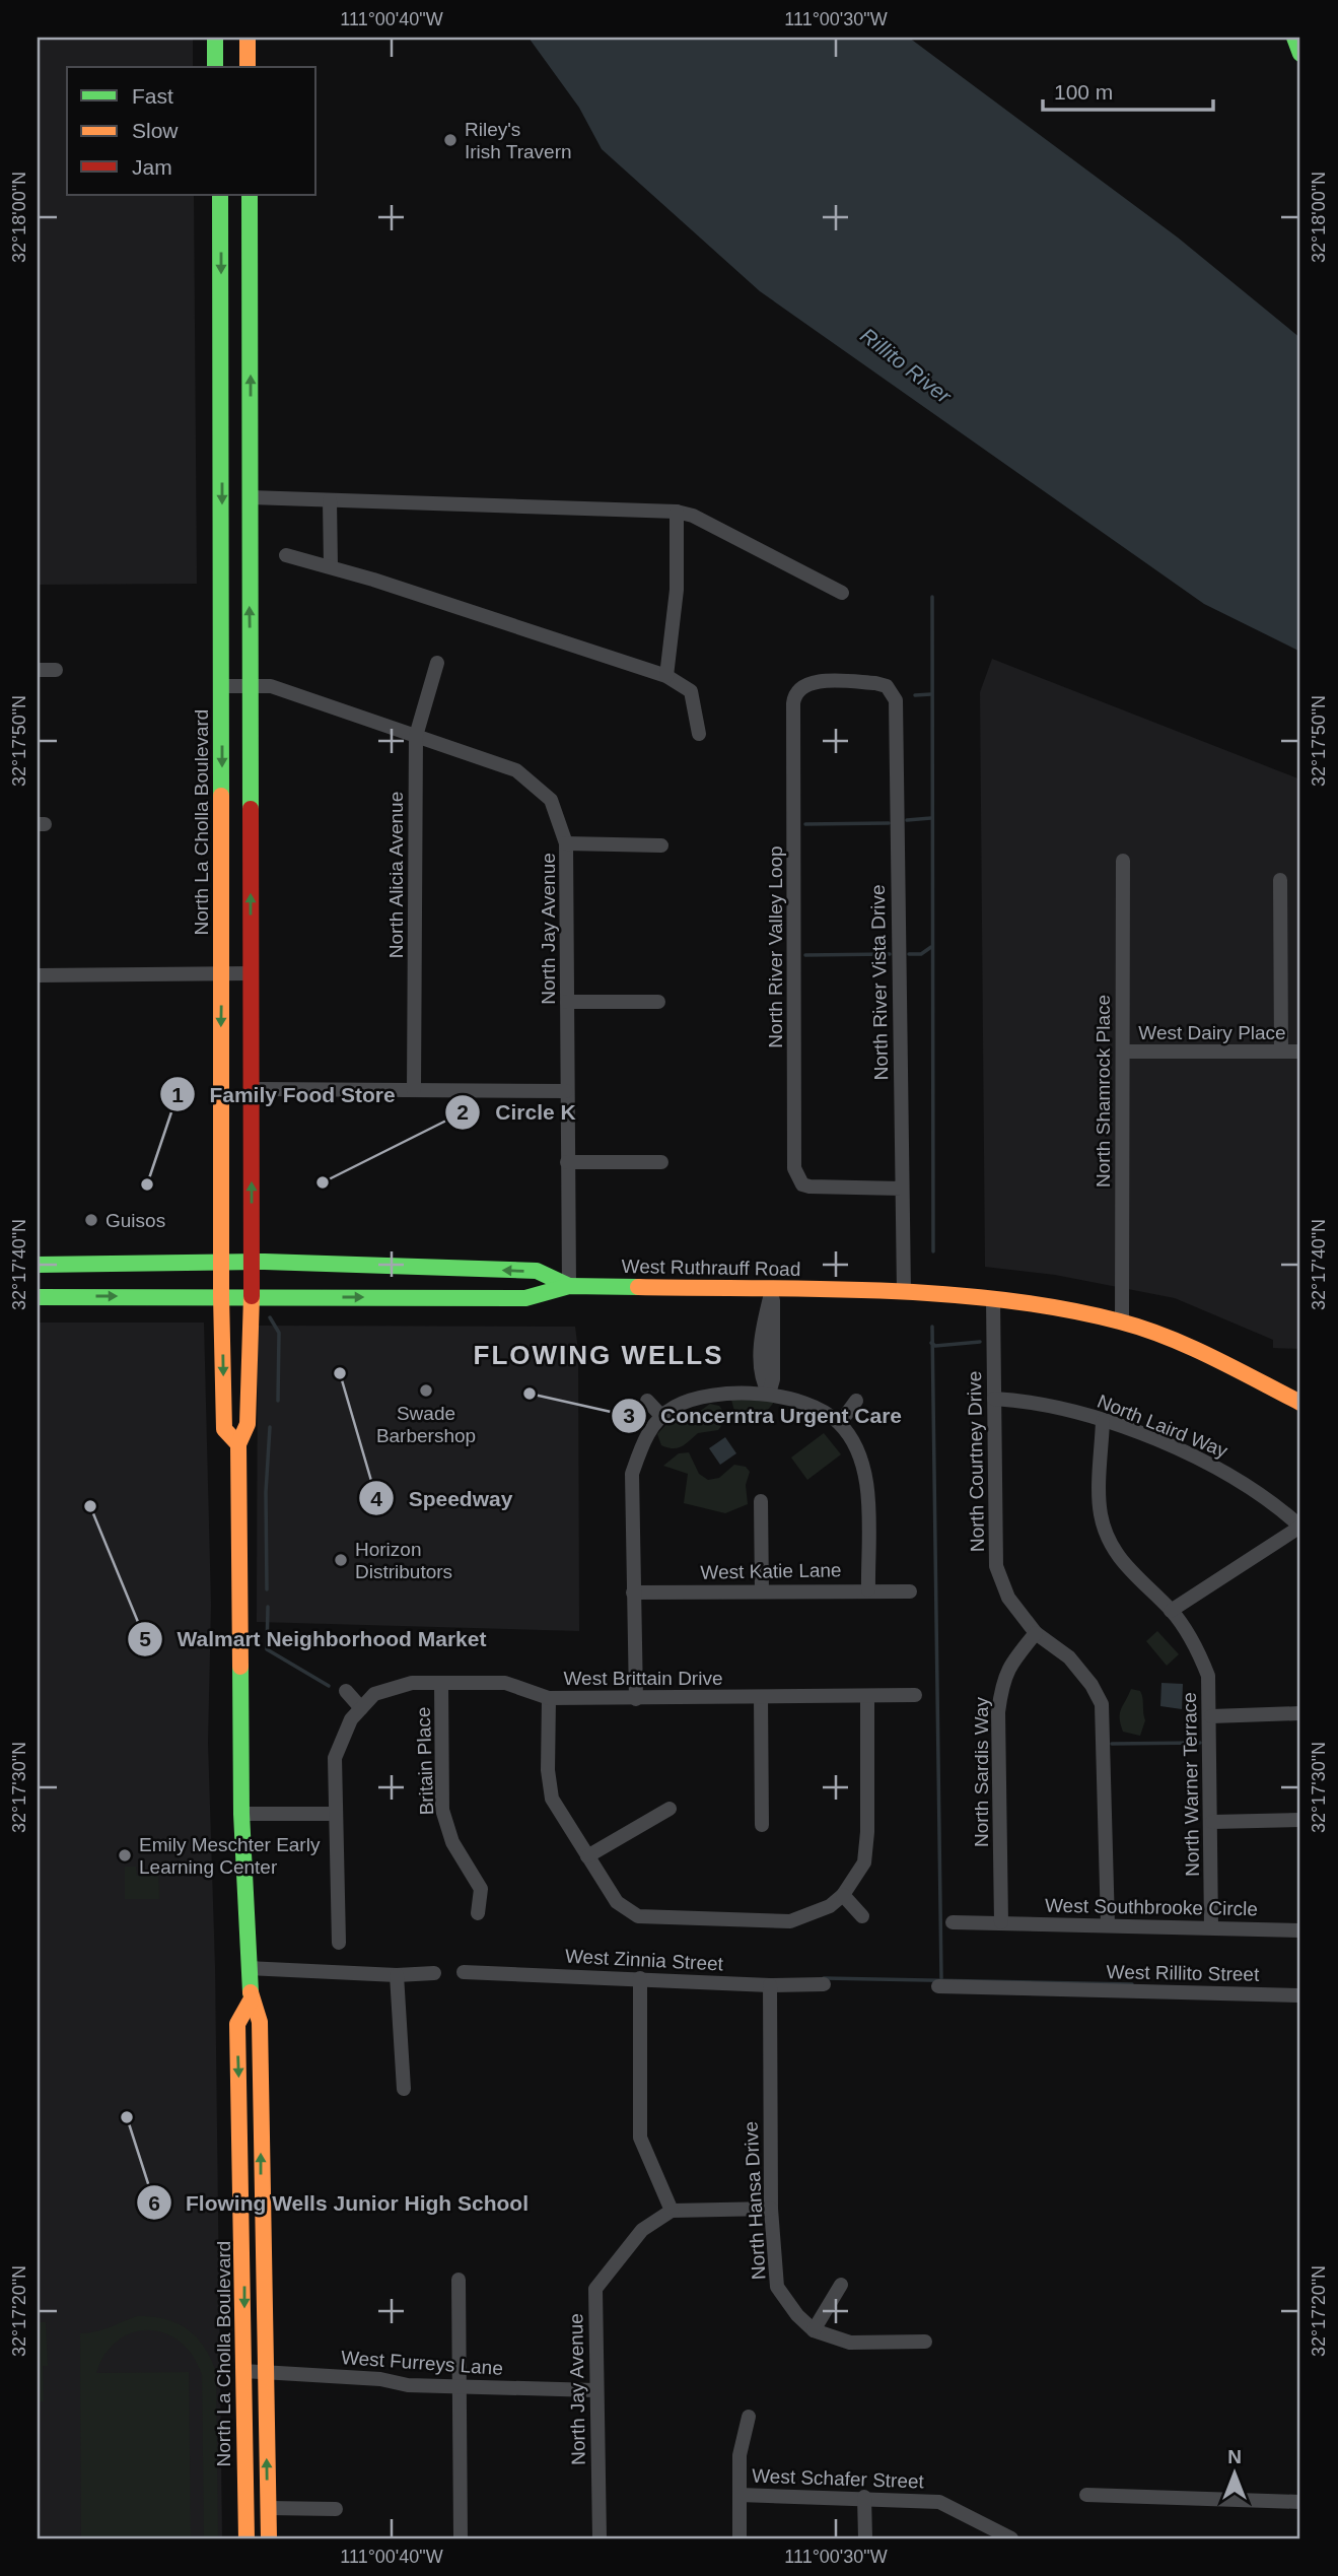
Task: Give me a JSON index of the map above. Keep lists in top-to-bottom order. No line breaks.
{"streets":{"main road":["North La Cholla Boulevard","West Ruthrauff Road"],"street":["North Alicia Avenue","North Jay Avenue","North River Valley Loop","North River Vista Drive","West Dairy Place","North Shamrock Place","North Laird Way","North Courtney Drive","West Katie Lane","West Brittain Drive","Britain Place","North Sardis Way","North Warner Terrace","West Southbrooke Circle","West Zinnia Street","West Rillito Street","North Hansa Drive","West Furreys Lane","West Schafer Street"]},"crossings":[["North La Cholla Boulevard","North Jay Avenue"],["North La Cholla Boulevard","West Ruthrauff Road"],["North La Cholla Boulevard","West Furreys Lane"],["North Alicia Avenue","North Jay Avenue"],["North Jay Avenue","West Ruthrauff Road"],["North Jay Avenue","West Furreys Lane"],["North River Valley Loop","North River Vista Drive"],["North River Vista Drive","West Ruthrauff Road"],["West Dairy Place","North Shamrock Place"],["North Shamrock Place","West Ruthrauff Road"],["West Ruthrauff Road","North Courtney Drive"],["North Laird Way","North Courtney Drive"],["North Laird Way","North Warner Terrace"],["North Courtney Drive","North Sardis Way"],["North Courtney Drive","West Southbrooke Circle"],["West Brittain Drive","Britain Place"],["North Sardis Way","West Southbrooke Circle"],["North Warner Terrace","West Southbrooke Circle"],["West Zinnia Street","North Hansa Drive"]],"districts":["FLOWING WELLS"],"water":["Rillito River"],"places":["Riley's Irish Travern","Circle K","Family Food Store","Guisos","Speedway","Swade Barbershop","Concerntra Urgent Care","Walmart Neighborhood Market","Horizon Distributors","Emily Meschter Early Learning Center","Flowing Wells Junior High School"],"legend":["Fast","Slow","Jam"],"scale_bar":"100 m","north":"top","coordinates":["111°00'40\"W","111°00'30\"W","32°18'00\"N","32°17'50\"N","32°17'40\"N","32°17'30\"N","32°17'20\"N"]}
